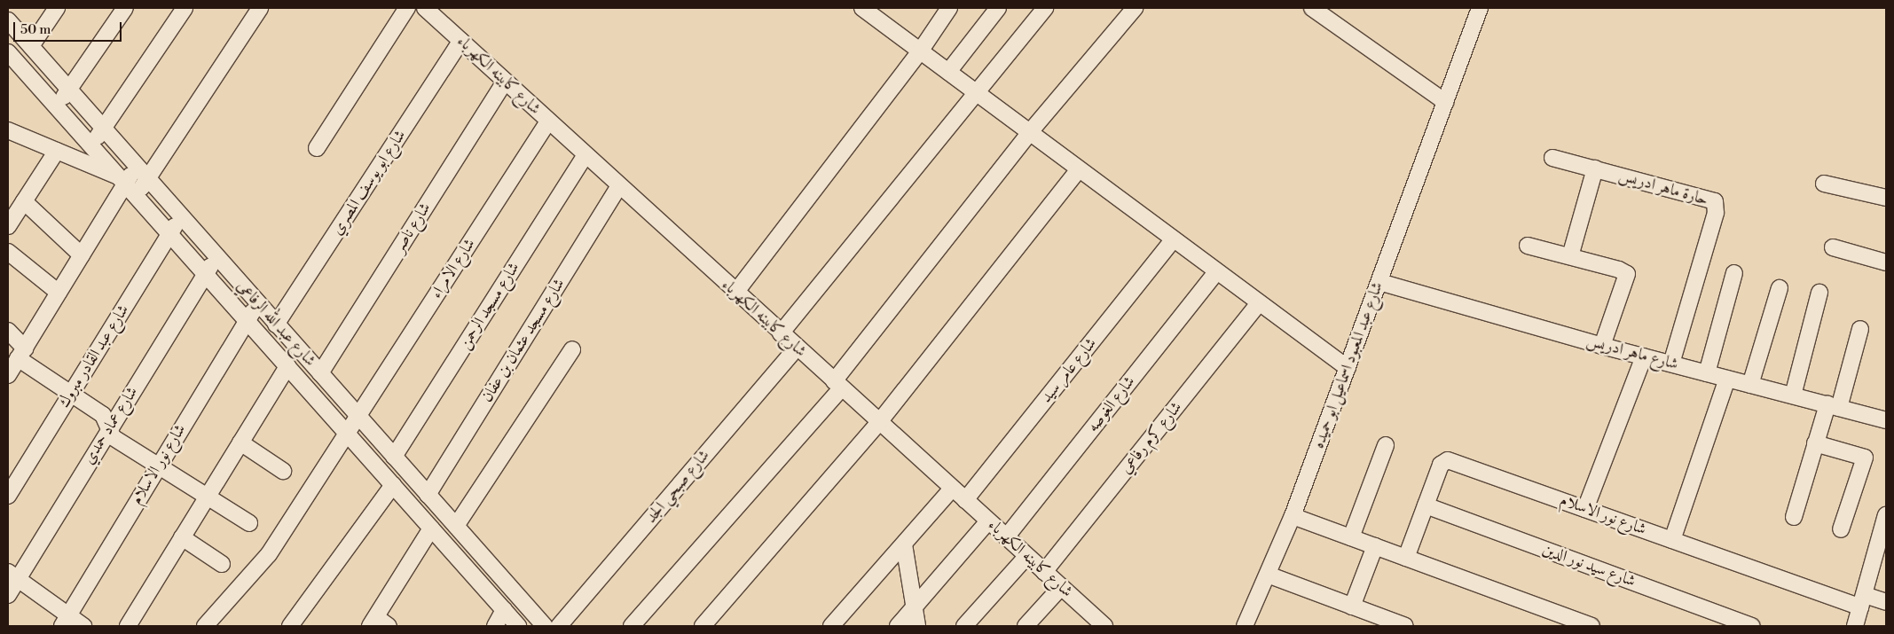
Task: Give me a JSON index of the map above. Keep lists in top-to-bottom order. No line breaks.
{"streets":{"street":["شارع كابينه الكهرباء","شارع ابو يوسف المصري","حارة ماهر ادريس","شارع ناصر","شارع الامراء","شارع مسجد الرحمن","شارع عبد الله الرفاعي","شارع مسجد عثمان بن عفان","شارع ماهر ادريس","شارع عبد القادر مبروك","شارع عبد المعبود اسماعيل ابو حميده","شارع عامر سيد","شارع الغوصه","شارع عماد حمدي","شارع كرم رفاعي","شارع نور الاسلام","شارع صبحي الجد","شارع سيد نور الدين"]},"crossings":[["شارع كابينه الكهرباء","شارع ابو يوسف المصري"],["شارع كابينه الكهرباء","شارع ناصر"],["شارع كابينه الكهرباء","شارع الامراء"],["شارع كابينه الكهرباء","شارع مسجد الرحمن"],["شارع كابينه الكهرباء","شارع مسجد عثمان بن عفان"],["شارع كابينه الكهرباء","شارع عامر سيد"],["شارع كابينه الكهرباء","شارع الغوصه"],["شارع كابينه الكهرباء","شارع كرم رفاعي"],["شارع كابينه الكهرباء","شارع صبحي الجد"],["شارع ابو يوسف المصري","شارع عبد الله الرفاعي"],["حارة ماهر ادريس","شارع ماهر ادريس"],["شارع ناصر","شارع عبد الله الرفاعي"],["شارع الامراء","شارع عبد الله الرفاعي"],["شارع مسجد الرحمن","شارع عبد الله الرفاعي"],["شارع عبد الله الرفاعي","شارع مسجد عثمان بن عفان"],["شارع عبد الله الرفاعي","شارع عبد القادر مبروك"],["شارع عبد الله الرفاعي","شارع عماد حمدي"],["شارع عبد الله الرفاعي","شارع نور الاسلام"],["شارع ماهر ادريس","شارع عبد المعبود اسماعيل ابو حميده"],["شارع نور الاسلام","شارع سيد نور الدين"]],"scale_bar":"50 m"}
